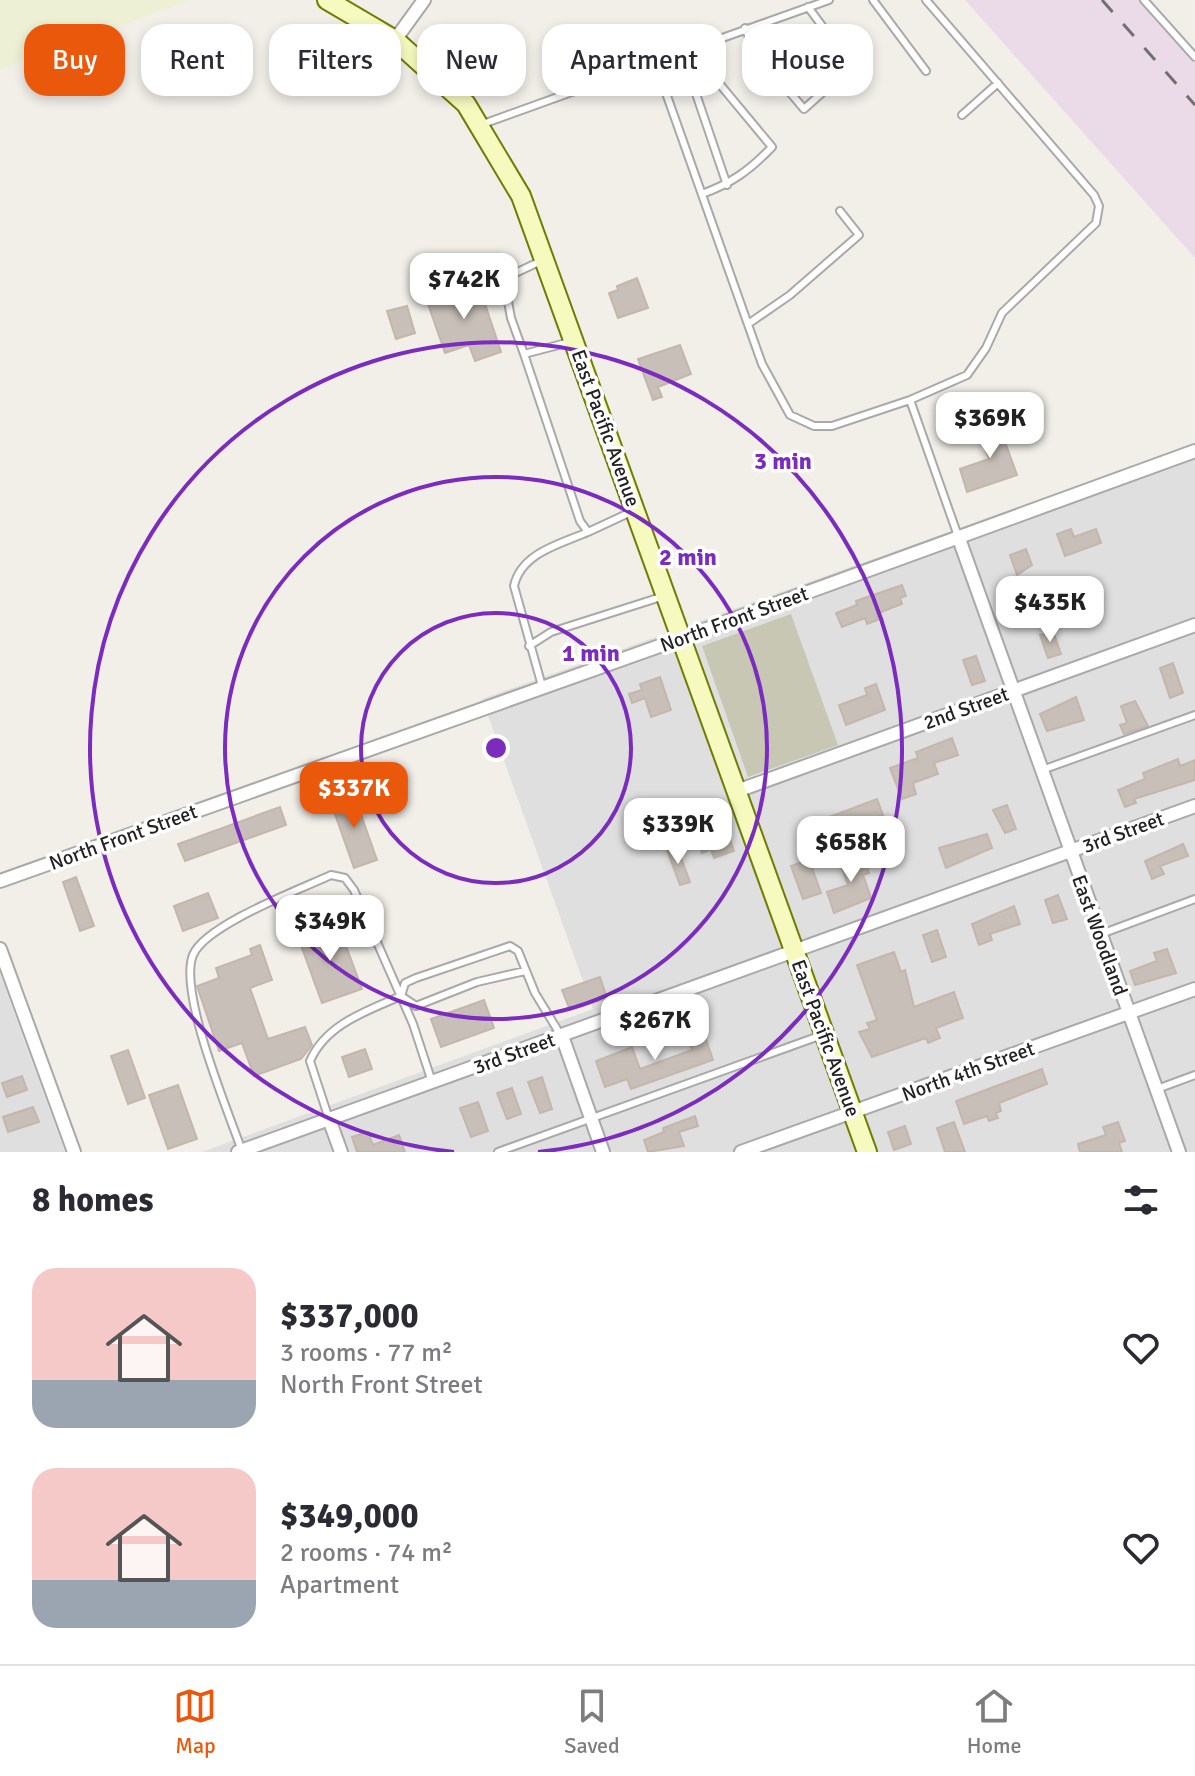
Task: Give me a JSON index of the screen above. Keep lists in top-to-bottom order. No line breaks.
{"streets":{"main road":["East Pacific Avenue"],"street":["North Front Street","2nd Street","3rd Street","East Woodland","North 4th Street"]},"crossings":[["East Pacific Avenue","North Front Street"],["East Pacific Avenue","2nd Street"],["East Pacific Avenue","3rd Street"],["East Pacific Avenue","North 4th Street"],["North Front Street","East Woodland"],["2nd Street","East Woodland"],["3rd Street","East Woodland"],["East Woodland","North 4th Street"]],"page":{"chip":["Buy","Rent","Filters","New","Apartment","House"],"price":["$742K","$369K","$435K","$337K","$339K","$658K","$349K","$267K"],"heading":"8 homes","list":[{"name":"$337,000","note":"3 rooms · 77 m² · North Front Street"},{"name":"$349,000","note":"2 rooms · 74 m² · Apartment"}],"tabs":["Map","Saved","Home"]},"rings":["3 min","2 min","1 min"]}
